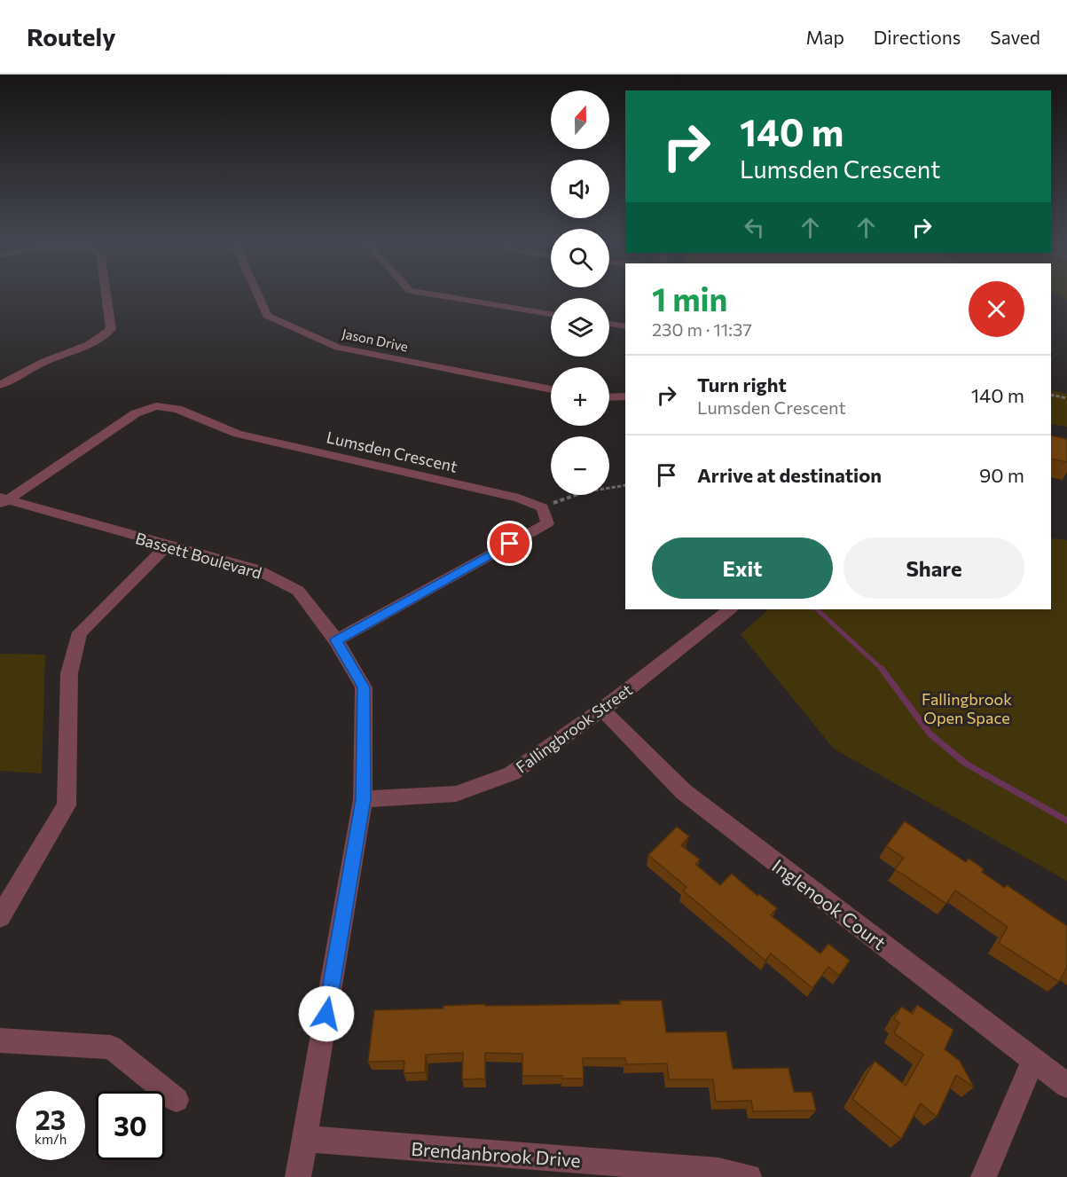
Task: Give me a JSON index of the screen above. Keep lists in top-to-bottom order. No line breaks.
{"streets":{"street":["Jason Drive","Lumsden Crescent","Bassett Boulevard","Fallingbrook Street","Inglenook Court","Brendanbrook Drive"]},"crossings":[["Lumsden Crescent","Bassett Boulevard"],["Bassett Boulevard","Fallingbrook Street"],["Bassett Boulevard","Brendanbrook Drive"],["Fallingbrook Street","Inglenook Court"]],"parks":["Fallingbrook Open Space"],"north":"top","page":{"header":"Routely","nav":["Map","Directions","Saved"],"map_buttons":["+","−"],"turn":["140 m","Lumsden Crescent"],"heading":["1 min","230 m · 11:37"],"list":[{"name":"Turn right","note":"Lumsden Crescent","value":"140 m"},{"name":"Arrive at destination","value":"90 m"}],"buttons":["Exit","Share"],"speed":"23 km/h","limit":"30"}}
